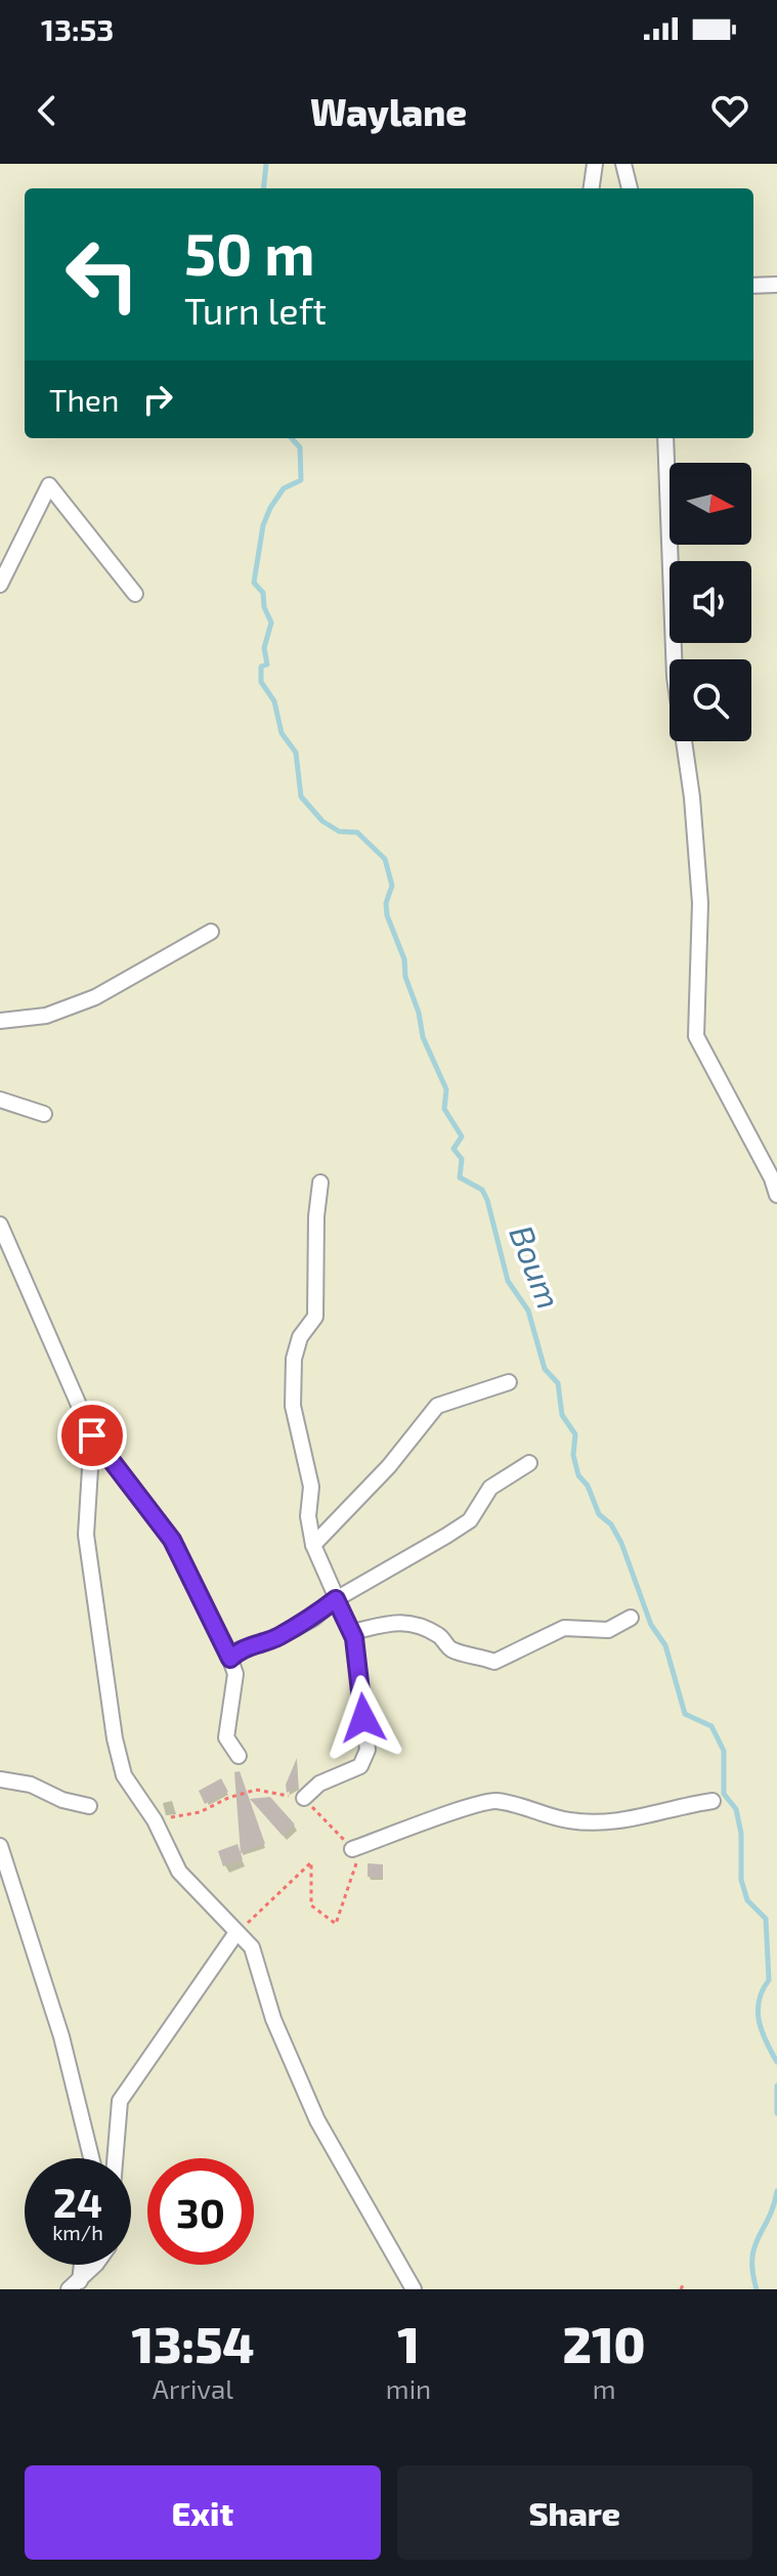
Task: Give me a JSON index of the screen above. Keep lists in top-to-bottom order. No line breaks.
{"water":["Boum"],"north":"right","page":{"status":"13:53","header":"Waylane","turn":["50 m","Turn left"],"then":"Then","speed":"24 km/h","limit":"30","eta":["13:54","Arrival","1","min","210","m"],"buttons":["Exit","Share"]}}
